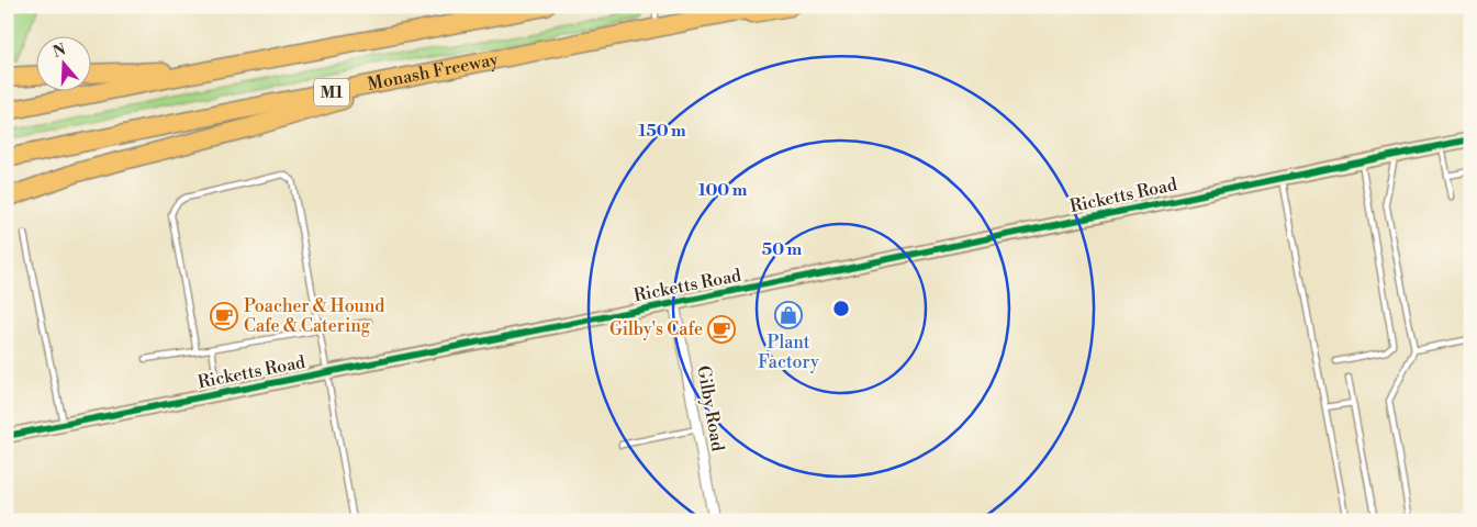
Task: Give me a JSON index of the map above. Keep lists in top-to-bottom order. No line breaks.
{"streets":{"highway":["Monash Freeway","M1"],"street":["Ricketts Road","Gilby Road"]},"crossings":[["Ricketts Road","Gilby Road"]],"places":{"shop":["Plant Factory"],"cafe":["Poacher & Hound Cafe & Catering","Gilby's Cafe"]},"north":"top","rings":["150 m","100 m","50 m"]}
